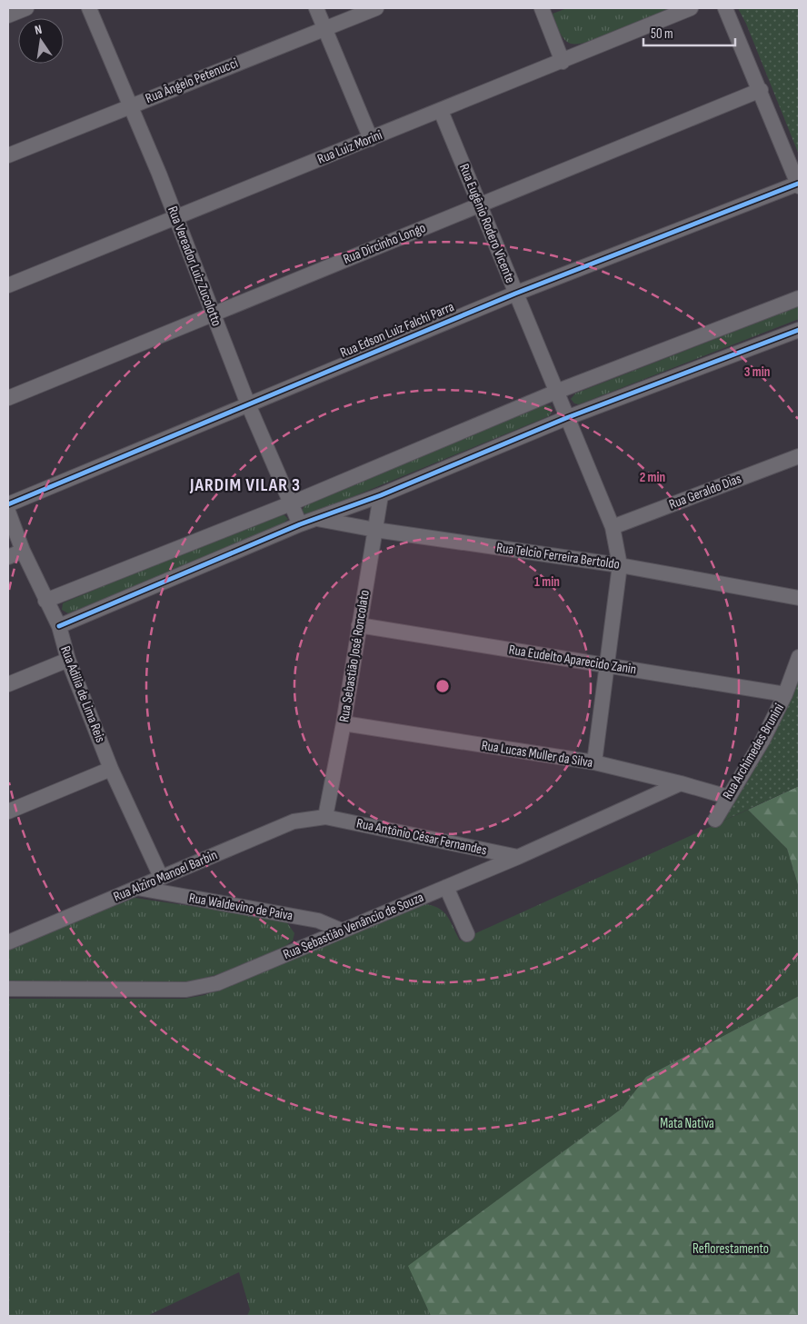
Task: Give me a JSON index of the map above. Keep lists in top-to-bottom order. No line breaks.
{"streets":{"street":["Rua Ângelo Petenucci","Rua Luiz Morini","Rua Eugênio Rodero Vicente","Rua Dircinho Longo","Rua Vereador Luiz Zucolotto","Rua Edson Luiz Falchi Parra","Rua Geraldo Dias","Rua Telcio Ferreira Bertoldo","Rua Sebastião José Roncolato","Rua Eudelto Aparecido Zanin","Rua Adilia de Lima Reis","Rua Archimedes Brunini","Rua Lucas Muller da Silva","Rua Antônio César Fernandes","Rua Alziro Manoel Barbin","Rua Waldevino de Paiva","Rua Sebastião Venâncio de Souza"]},"crossings":[["Rua Ângelo Petenucci","Rua Vereador Luiz Zucolotto"],["Rua Luiz Morini","Rua Eugênio Rodero Vicente"],["Rua Luiz Morini","Rua Vereador Luiz Zucolotto"],["Rua Eugênio Rodero Vicente","Rua Dircinho Longo"],["Rua Eugênio Rodero Vicente","Rua Edson Luiz Falchi Parra"],["Rua Eugênio Rodero Vicente","Rua Geraldo Dias"],["Rua Eugênio Rodero Vicente","Rua Telcio Ferreira Bertoldo"],["Rua Eugênio Rodero Vicente","Rua Eudelto Aparecido Zanin"],["Rua Eugênio Rodero Vicente","Rua Lucas Muller da Silva"],["Rua Dircinho Longo","Rua Vereador Luiz Zucolotto"],["Rua Vereador Luiz Zucolotto","Rua Edson Luiz Falchi Parra"],["Rua Telcio Ferreira Bertoldo","Rua Sebastião José Roncolato"],["Rua Sebastião José Roncolato","Rua Eudelto Aparecido Zanin"],["Rua Sebastião José Roncolato","Rua Lucas Muller da Silva"],["Rua Sebastião José Roncolato","Rua Antônio César Fernandes"],["Rua Sebastião José Roncolato","Rua Alziro Manoel Barbin"],["Rua Eudelto Aparecido Zanin","Rua Archimedes Brunini"],["Rua Adilia de Lima Reis","Rua Alziro Manoel Barbin"],["Rua Archimedes Brunini","Rua Lucas Muller da Silva"],["Rua Lucas Muller da Silva","Rua Sebastião Venâncio de Souza"],["Rua Antônio César Fernandes","Rua Alziro Manoel Barbin"],["Rua Antônio César Fernandes","Rua Sebastião Venâncio de Souza"],["Rua Alziro Manoel Barbin","Rua Waldevino de Paiva"],["Rua Waldevino de Paiva","Rua Sebastião Venâncio de Souza"]],"districts":["JARDIM VILAR 3"],"parks":["Mata Nativa","Reflorestamento"],"scale_bar":"50 m","north":"top","rings":["3 min","2 min","1 min"]}
